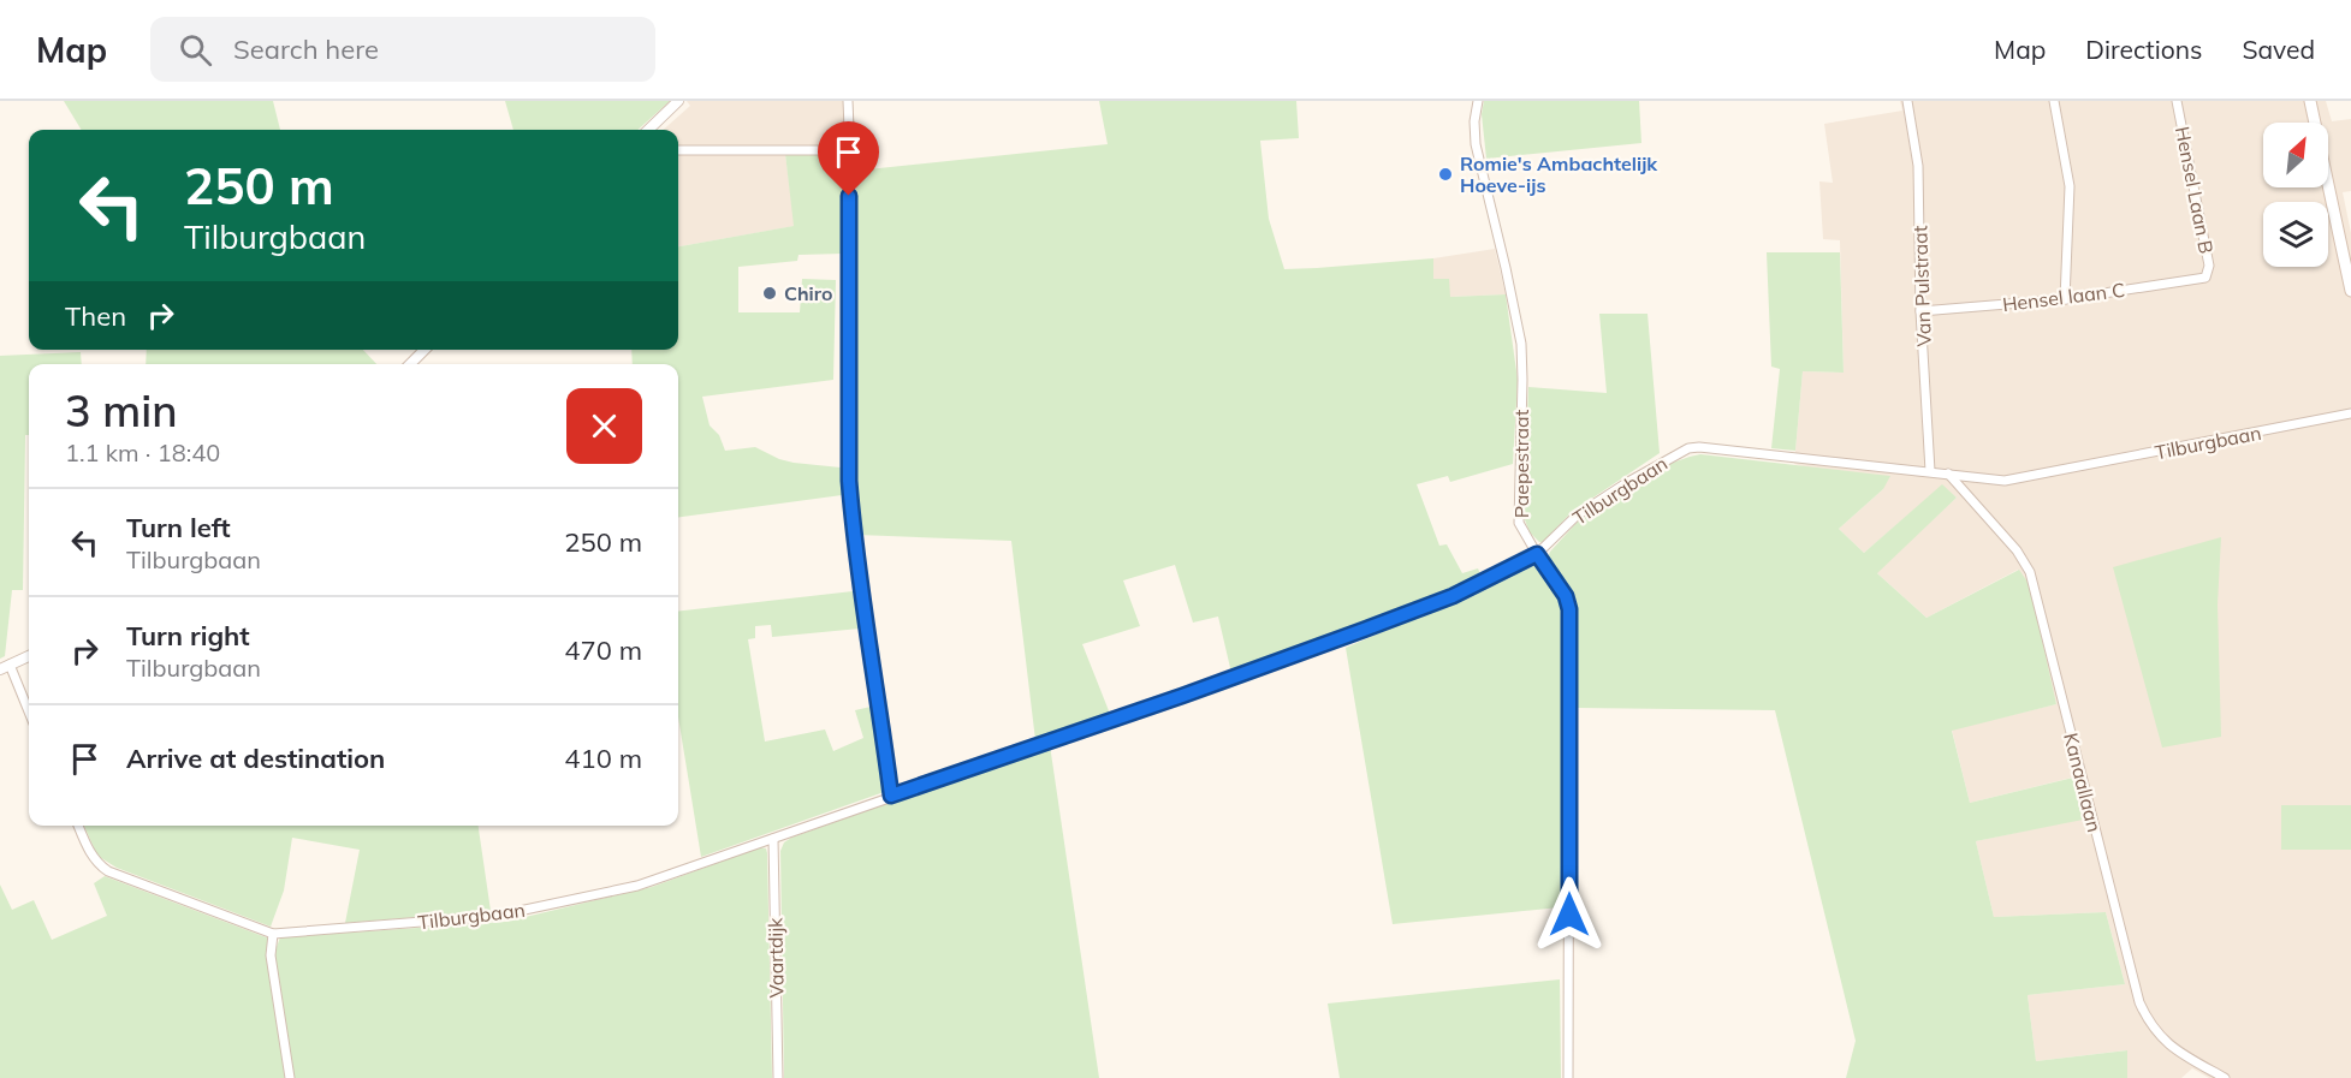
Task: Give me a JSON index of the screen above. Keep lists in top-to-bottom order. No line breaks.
{"streets":{"street":["Hensel Laan B","Van Pulstraat","Hensel laan C","Tilburgbaan","Paepestraat","Kanaallaan","Vaartdijk"]},"crossings":[["Hensel Laan B","Hensel laan C"],["Van Pulstraat","Hensel laan C"],["Van Pulstraat","Tilburgbaan"],["Tilburgbaan","Paepestraat"],["Tilburgbaan","Kanaallaan"],["Tilburgbaan","Vaartdijk"]],"places":["Romie's Ambachtelijk Hoeve-ijs","Chiro"],"north":"top right","page":{"header":"Map","search":"Search here","nav":["Map","Directions","Saved"],"turn":["250 m","Tilburgbaan"],"then":"Then","heading":["3 min","1.1 km · 18:40"],"list":[{"name":"Turn left","note":"Tilburgbaan","value":"250 m"},{"name":"Turn right","note":"Tilburgbaan","value":"470 m"},{"name":"Arrive at destination","value":"410 m"}]}}
